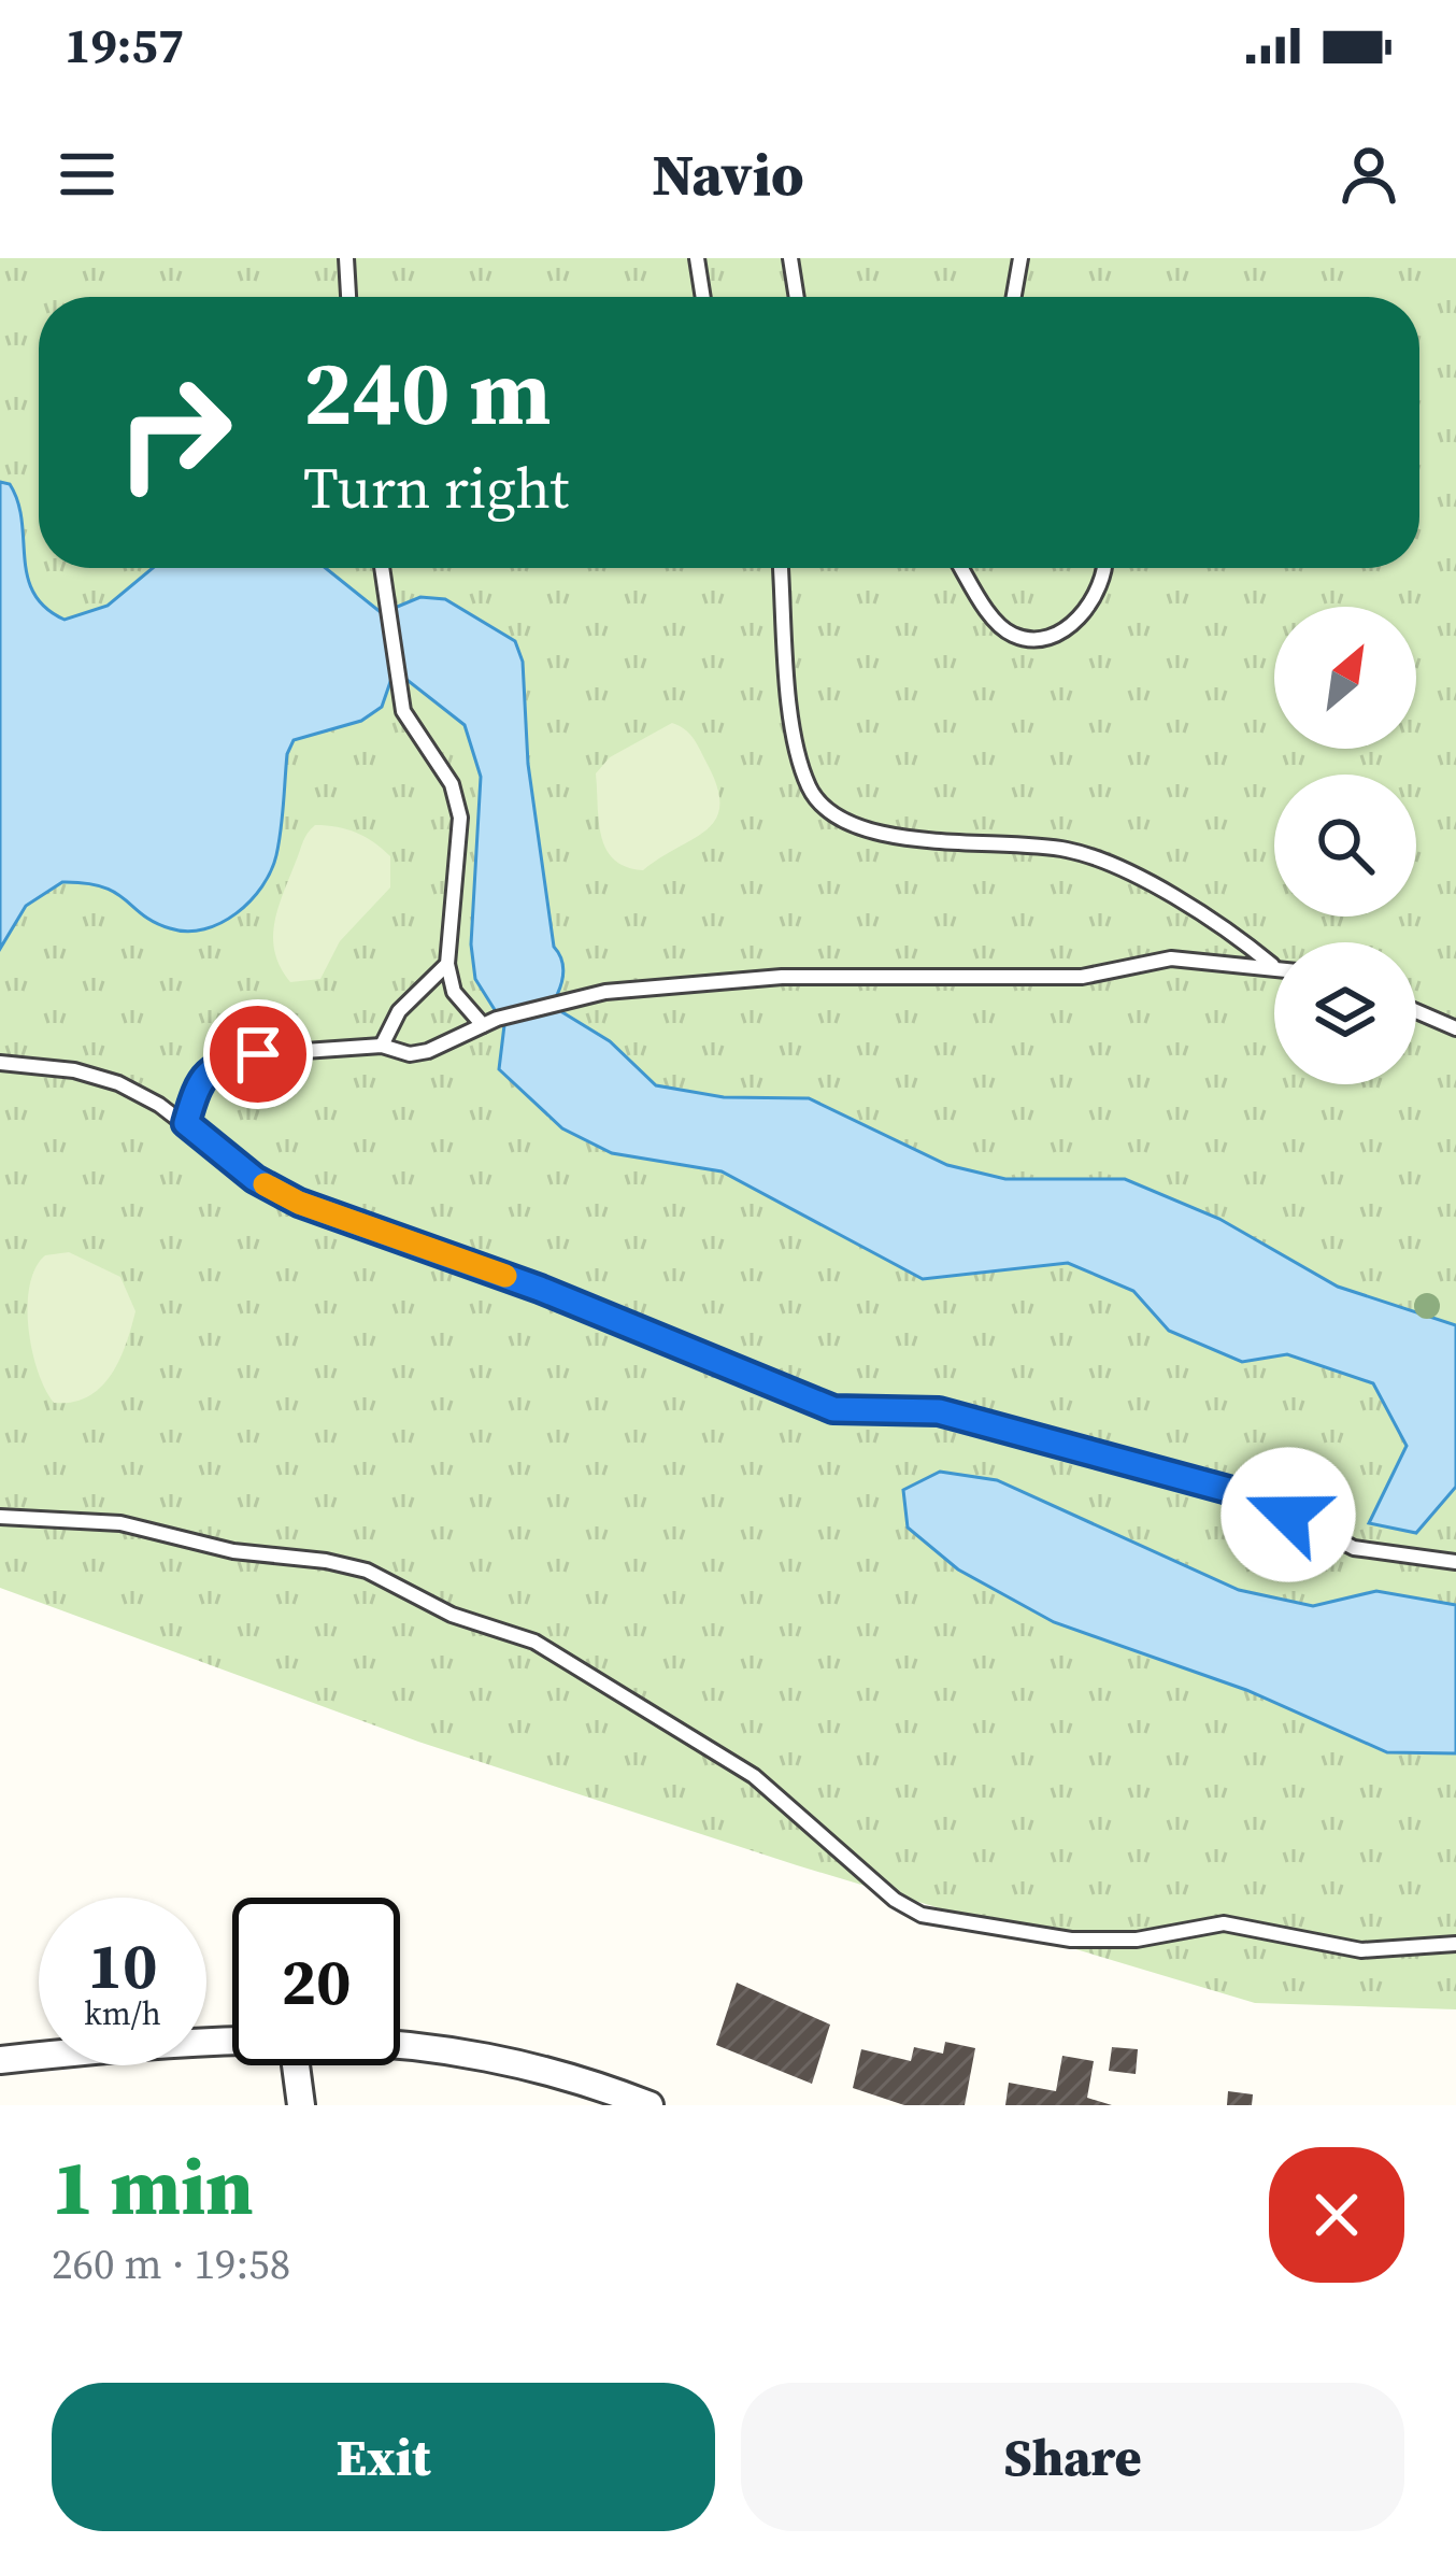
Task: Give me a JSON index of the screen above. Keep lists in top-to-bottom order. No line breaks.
{"north":"top right","page":{"status":"19:57","header":"Navio","turn":["240 m","Turn right"],"speed":"10 km/h","limit":"20","heading":["1 min","260 m · 19:58"],"buttons":["Exit","Share"]}}
